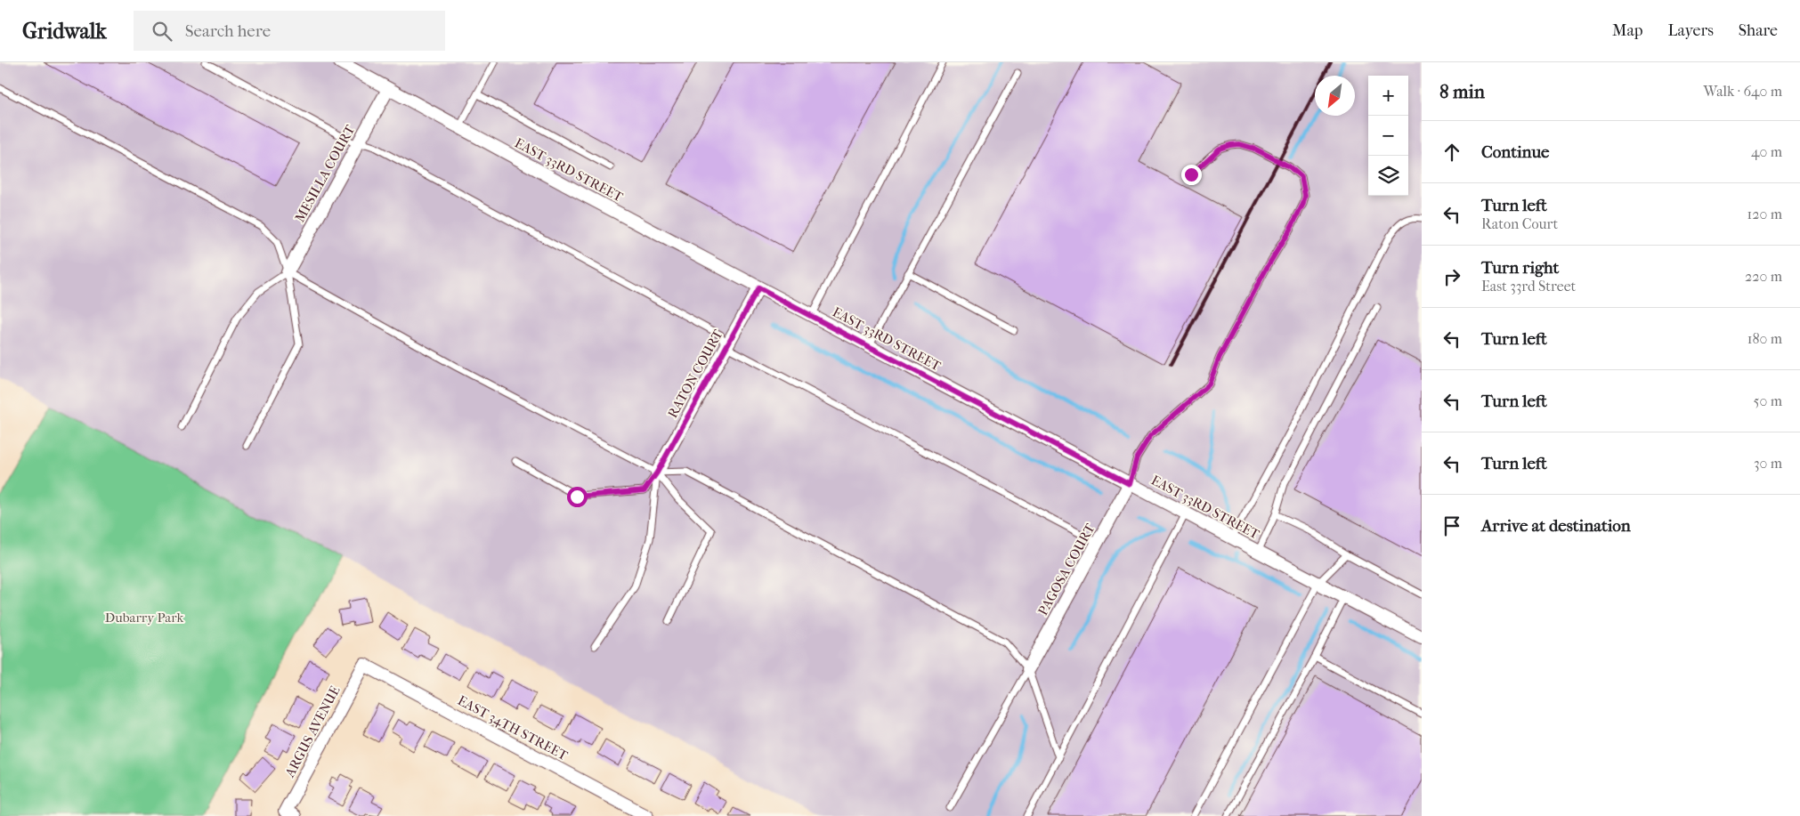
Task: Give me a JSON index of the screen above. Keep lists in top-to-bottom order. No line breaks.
{"streets":{"street":["EAST 33RD STREET","MESILLA COURT","RATON COURT","PAGOSA COURT","EAST 34TH STREET","ARGUS AVENUE"]},"crossings":[["EAST 33RD STREET","MESILLA COURT"],["EAST 33RD STREET","RATON COURT"],["EAST 33RD STREET","PAGOSA COURT"],["EAST 34TH STREET","ARGUS AVENUE"]],"parks":["Dubarry Park"],"north":"bottom left","page":{"header":"Gridwalk","search":"Search here","nav":["Map","Layers","Share"],"heading":["8 min","Walk · 640 m"],"map_buttons":["+","−"],"list":[["Continue","40 m"],["Turn left","Raton Court","120 m"],["Turn right","East 33rd Street","220 m"],["Turn left","180 m"],["Turn left","50 m"],["Turn left","30 m"],"Arrive at destination"]}}
